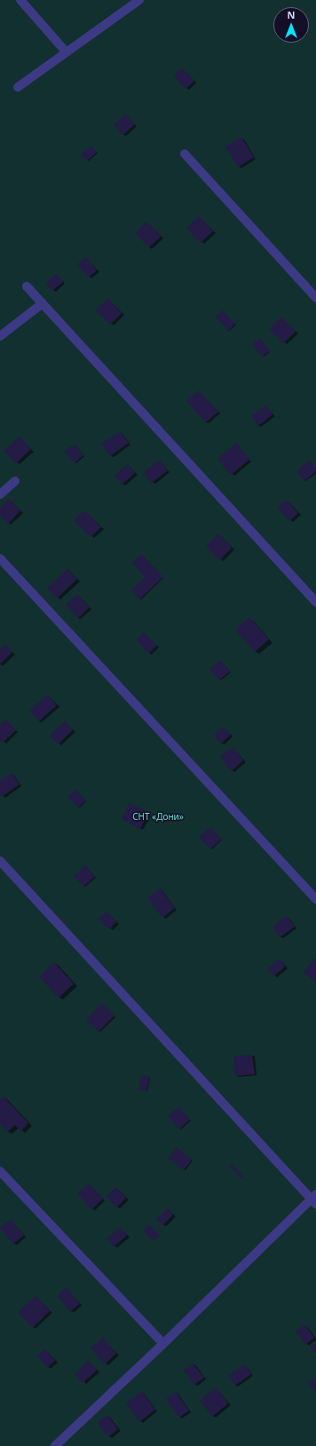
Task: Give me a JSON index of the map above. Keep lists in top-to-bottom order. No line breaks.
{"parks":["СНТ «Дони»"],"north":"top"}
